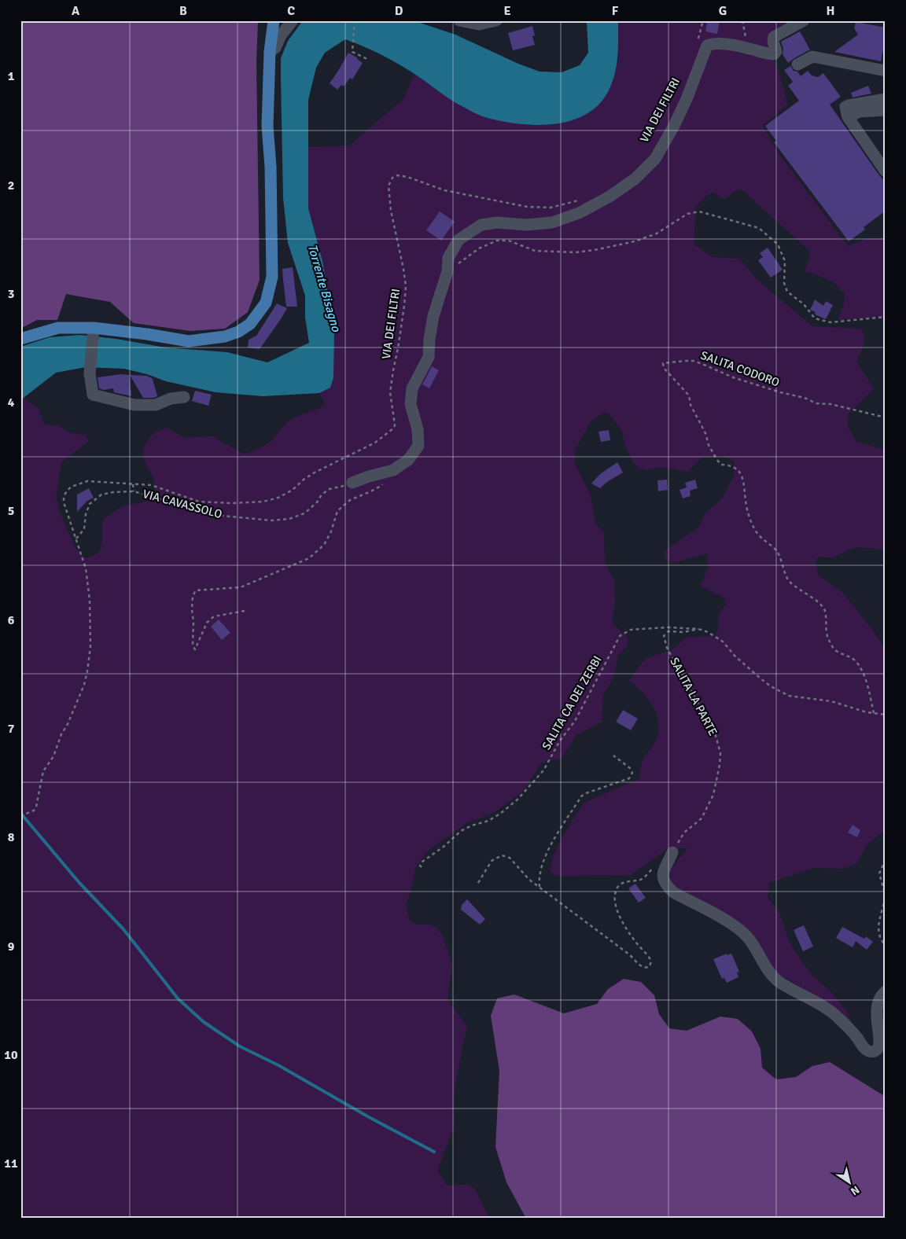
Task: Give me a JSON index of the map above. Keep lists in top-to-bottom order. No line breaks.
{"streets":{"path":["VIA DEI FILTRI","SALITA CODORO","VIA CAVASSOLO","SALITA LA PARTE","SALITA CA DEI ZERBI"]},"crossings":[["VIA DEI FILTRI","VIA CAVASSOLO"],["SALITA CODORO","SALITA CA DEI ZERBI"],["SALITA LA PARTE","SALITA CA DEI ZERBI"]],"water":["Torrente Bisagno"],"north":"bottom right","grid":{"columns":["A","B","C","D","E","F","G","H"],"rows":["1","2","3","4","5","6","7","8","9","10","11"]}}
